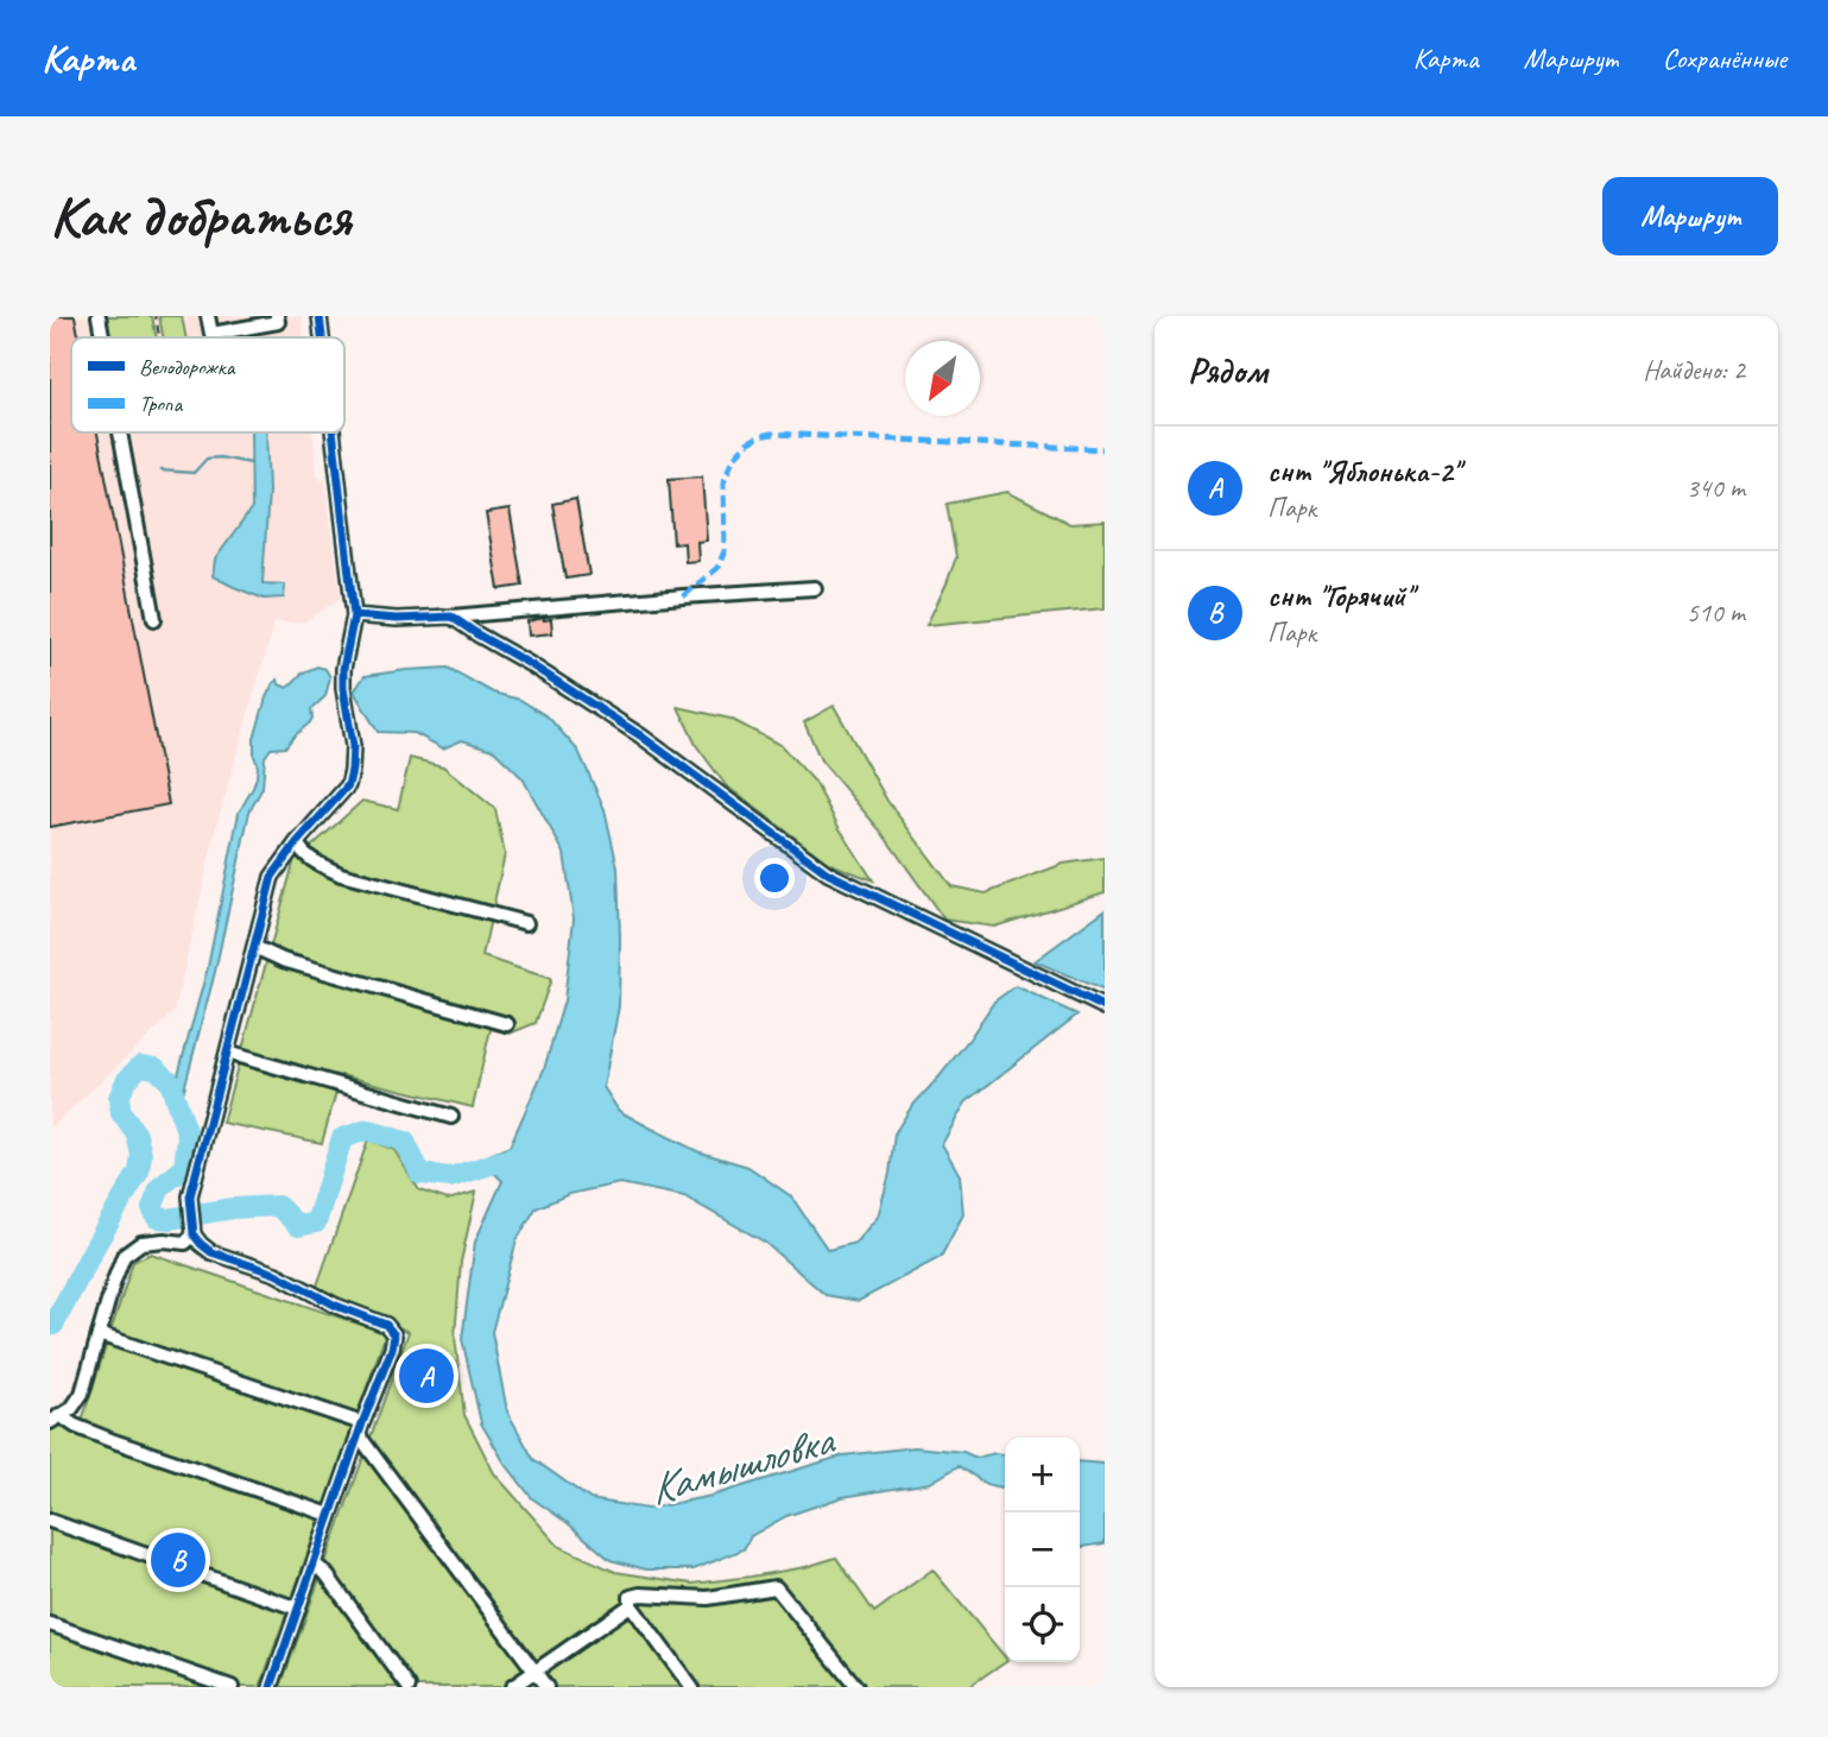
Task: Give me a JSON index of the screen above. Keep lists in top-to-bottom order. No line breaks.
{"water":["Камышловка"],"legend":["Велодорожка","Тропа"],"north":"bottom left","page":{"header":"Карта","nav":["Карта","Маршрут","Сохранённые"],"buttons":"Маршрут","title":"Как добраться","heading":["Рядом","Найдено: 2"],"list":[{"mark":"A","name":"снт \"Яблонька-2\"","note":"Парк","value":"340 m"},{"mark":"B","name":"снт \"Горячий\"","note":"Парк","value":"510 m"}],"pins":["A","B"],"map_buttons":["+","−"]}}
